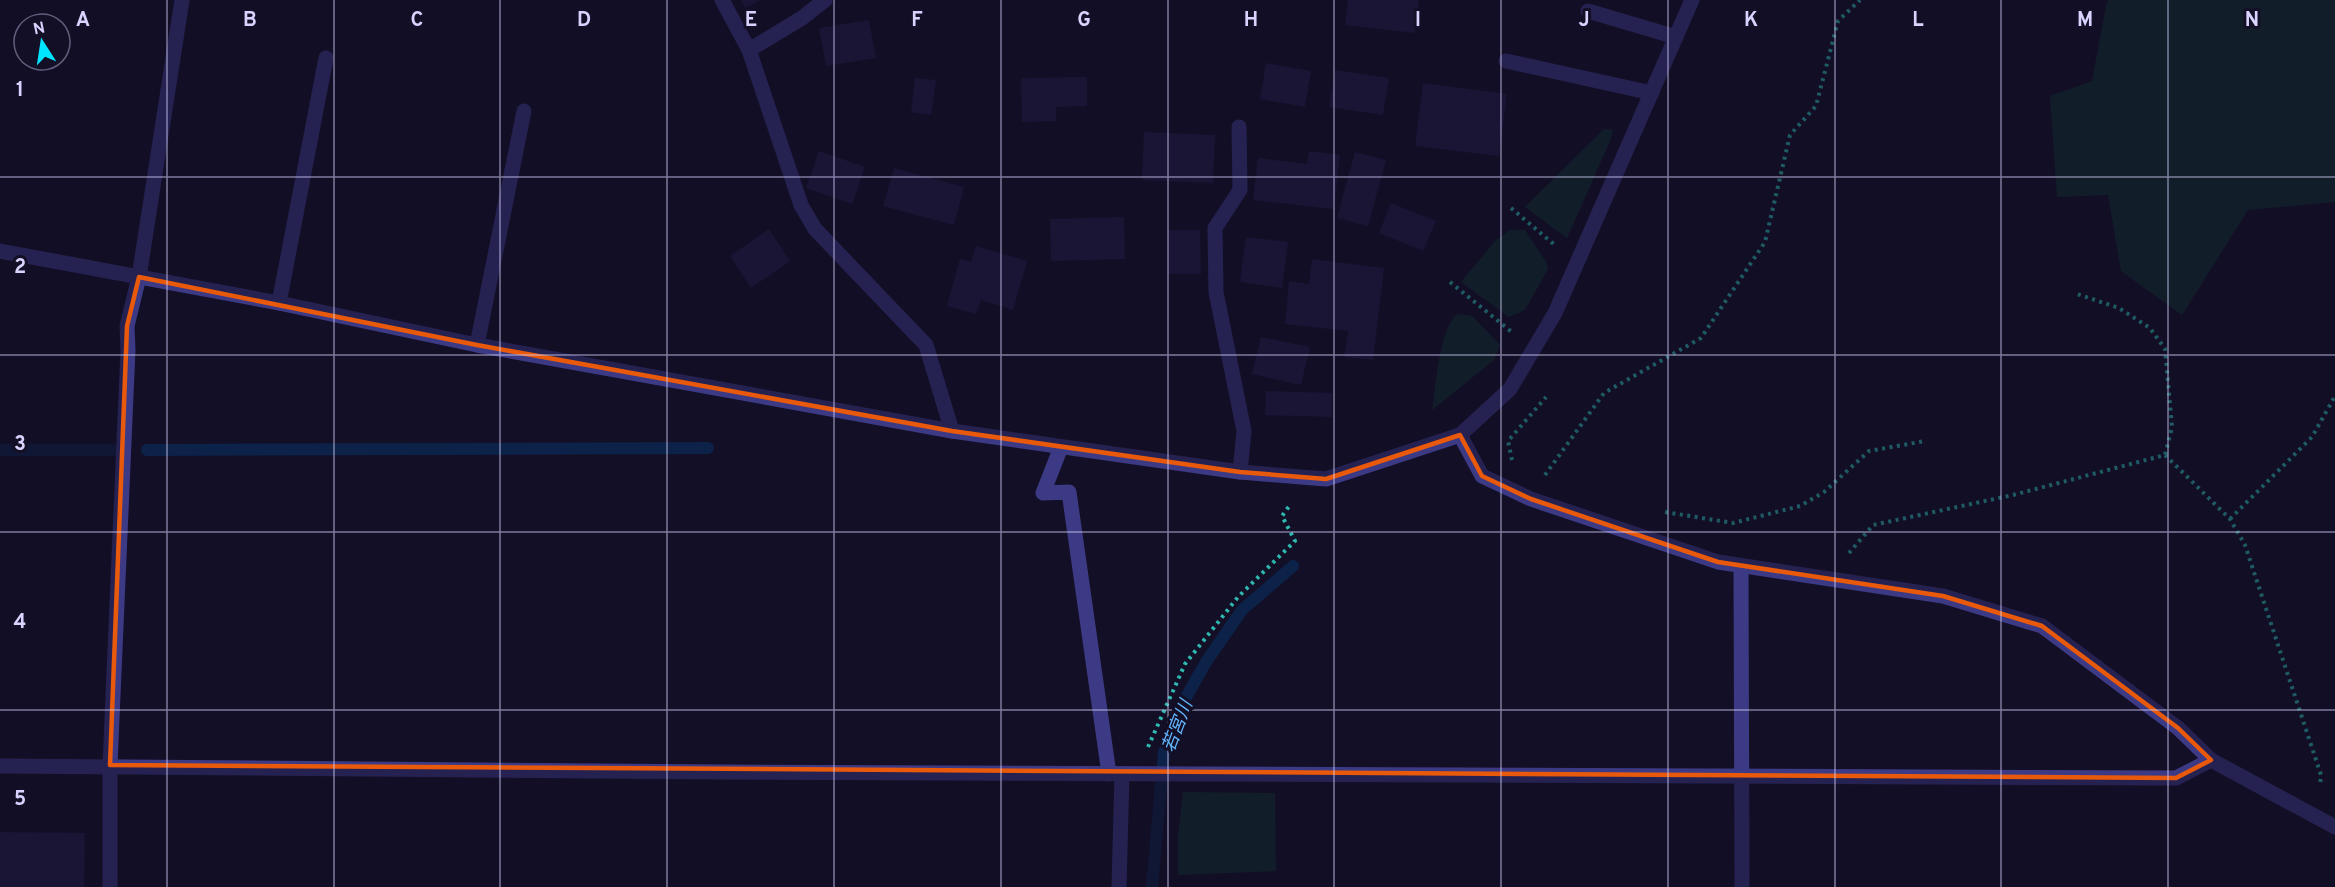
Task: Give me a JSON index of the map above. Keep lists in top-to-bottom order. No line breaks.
{"water":["若宮川"],"north":"top","grid":{"columns":["A","B","C","D","E","F","G","H","I","J","K","L","M","N"],"rows":["1","2","3","4","5"]}}
